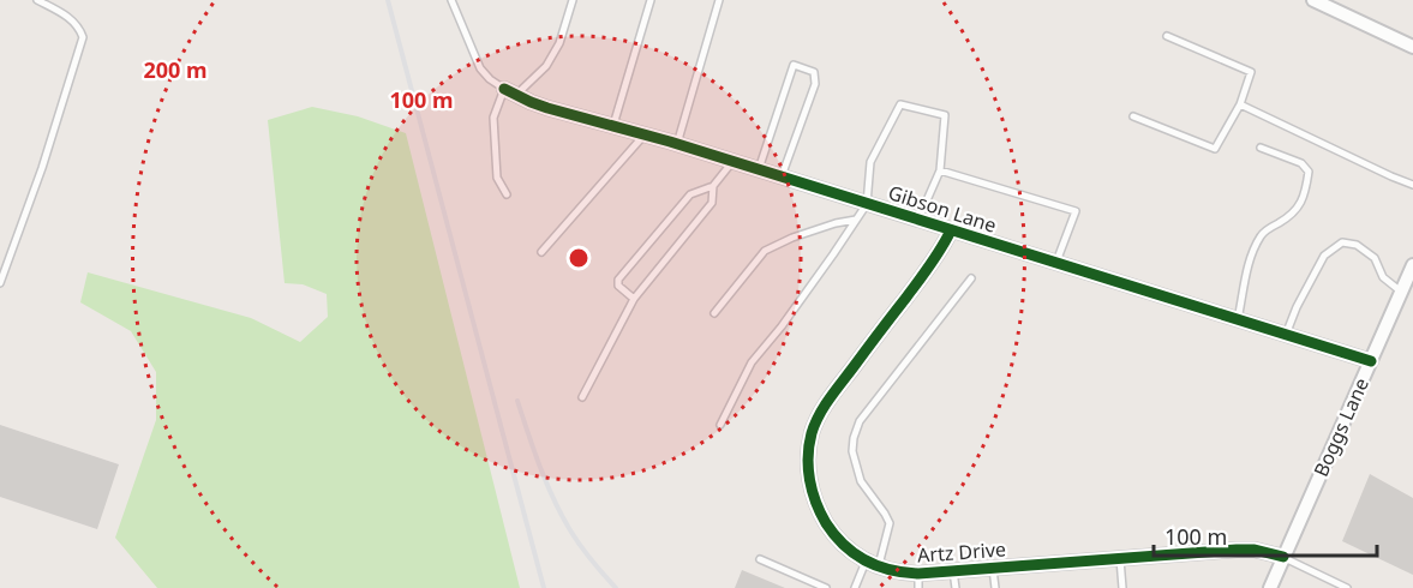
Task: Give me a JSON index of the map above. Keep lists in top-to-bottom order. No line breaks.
{"streets":{"street":["Gibson Lane","Boggs Lane","Artz Drive"]},"crossings":[["Gibson Lane","Boggs Lane"],["Gibson Lane","Artz Drive"],["Boggs Lane","Artz Drive"]],"scale_bar":"100 m","rings":["200 m","100 m"]}
